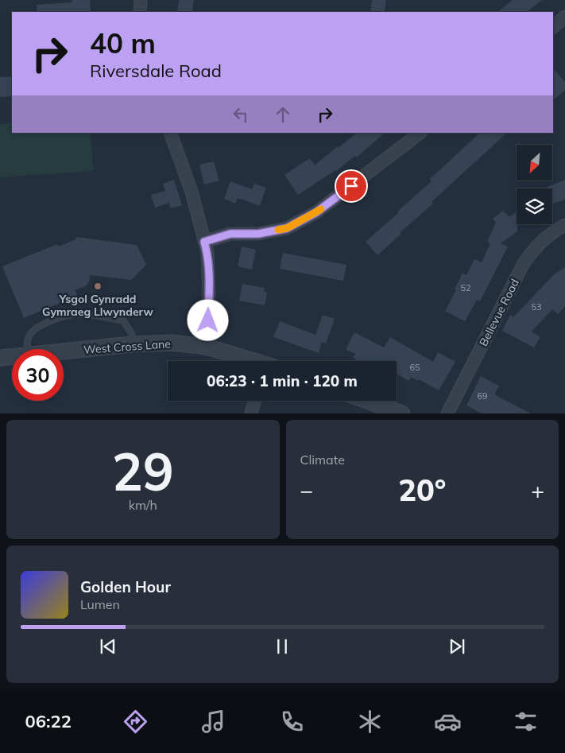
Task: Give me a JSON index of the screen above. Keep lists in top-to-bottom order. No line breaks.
{"streets":{"street":["Bellevue Road","West Cross Lane"]},"places":["Ysgol Gynradd Gymraeg Llwynderw"],"house_numbers":["52","53","65","69"],"north":"bottom left","page":{"turn":["40 m","Riversdale Road"],"limit":"30","trip":"06:23 · 1 min · 120 m","tile":[["29","km/h"],"Climate"],"heat":["−","20°","+"],"song":["Golden Hour","Lumen"],"tabs":"06:22"}}
